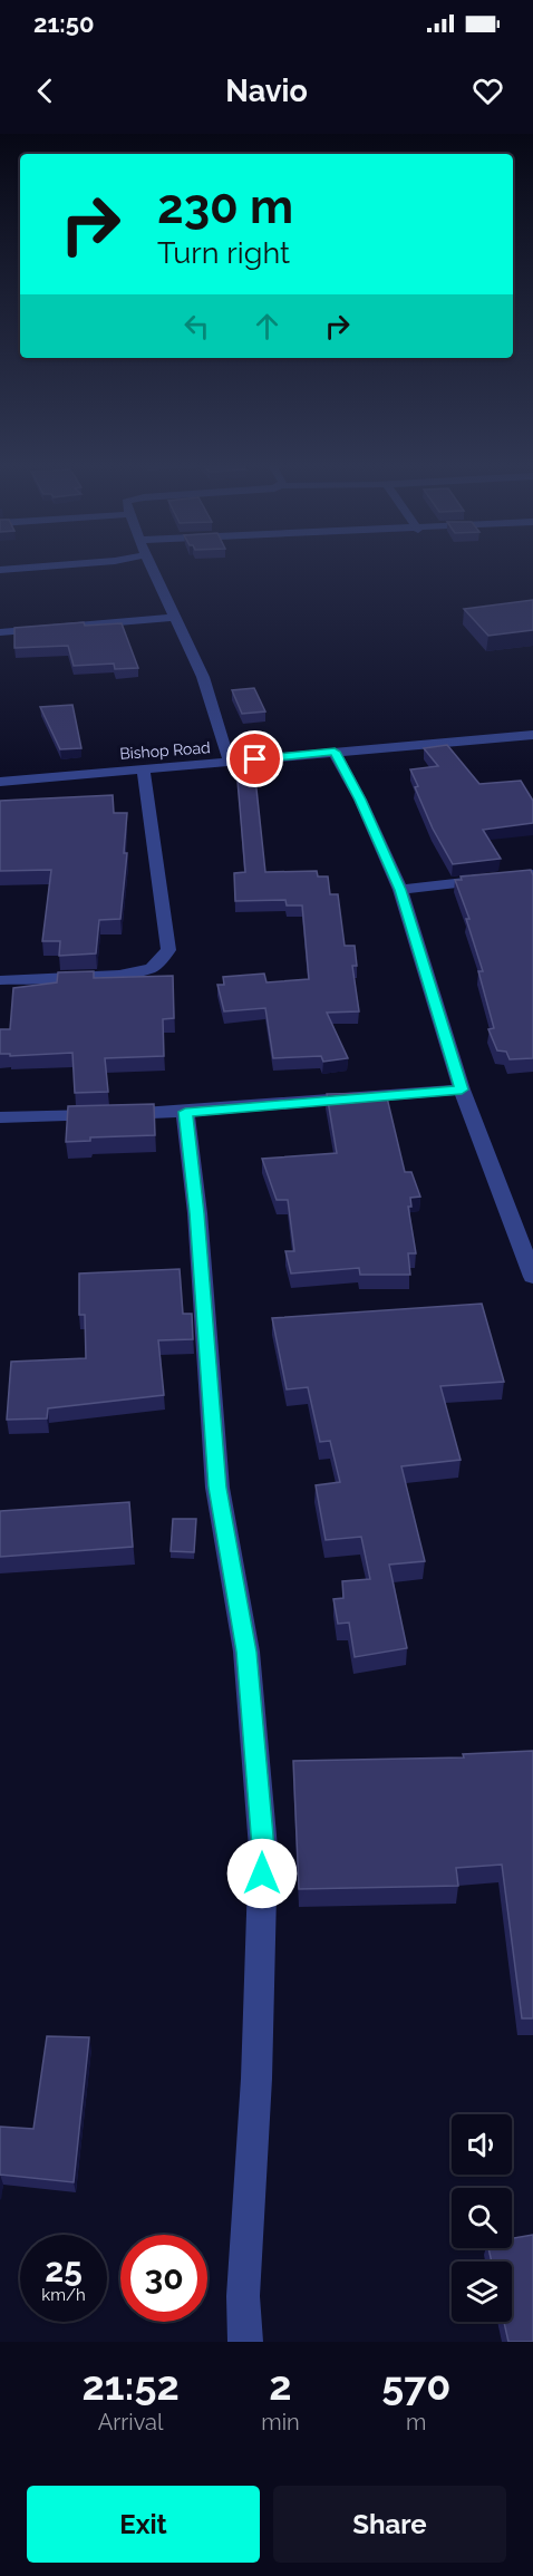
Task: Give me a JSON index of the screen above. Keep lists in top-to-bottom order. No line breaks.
{"streets":{"street":["Bishop Road"]},"page":{"status":"21:50","header":"Navio","turn":["230 m","Turn right"],"speed":"25 km/h","limit":"30","eta":["21:52","Arrival","2","min","570","m"],"buttons":["Exit","Share"]}}
